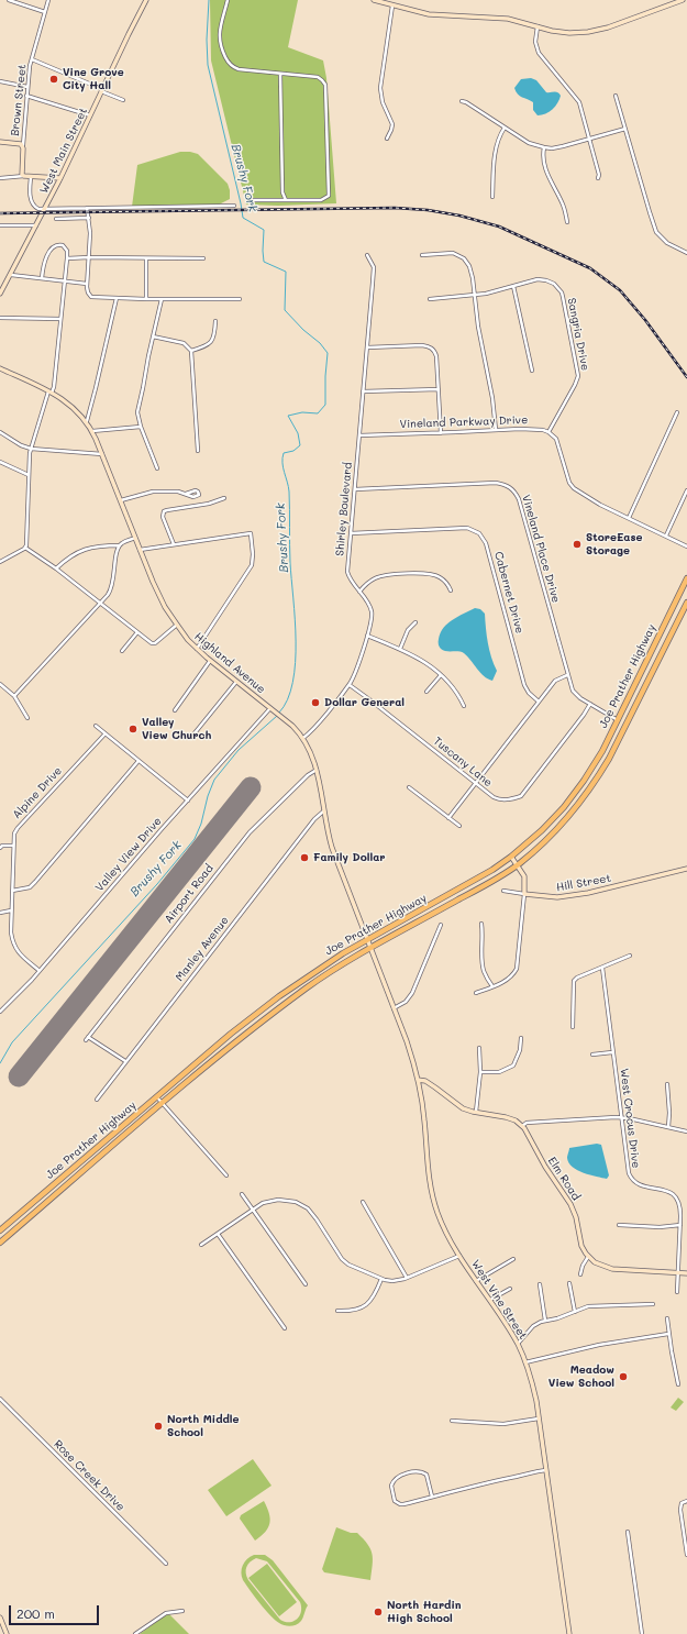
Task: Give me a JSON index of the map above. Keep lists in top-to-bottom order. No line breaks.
{"streets":{"highway":["Joe Prather Highway"],"main road":["Brown Street","West Main Street","Highland Avenue","Hill Street","Elm Road","West Vine Street"],"street":["Sangria Drive","Vineland Parkway Drive","Shirley Boulevard","Vineland Place Drive","Cabernet Drive","Tuscany Lane","Alpine Drive","Valley View Drive","Airport Road","Manley Avenue","West Crocus Drive","Rose Creek Drive"]},"crossings":[["Sangria Drive","Vineland Parkway Drive"],["Vineland Parkway Drive","Shirley Boulevard"],["Shirley Boulevard","Vineland Place Drive"],["Shirley Boulevard","Cabernet Drive"],["Shirley Boulevard","Highland Avenue"],["Shirley Boulevard","Tuscany Lane"],["Vineland Place Drive","Joe Prather Highway"],["Vineland Place Drive","Tuscany Lane"],["Highland Avenue","Joe Prather Highway"],["Highland Avenue","Valley View Drive"],["Highland Avenue","Airport Road"],["Highland Avenue","Manley Avenue"],["Highland Avenue","West Vine Street"],["Alpine Drive","Valley View Drive"],["Airport Road","Manley Avenue"]],"water":["Brushy Fork"],"places":["Vine Grove City Hall","StoreEase Storage","Dollar General","Valley View Church","Family Dollar","Meadow View School","North Middle School","North Hardin High School"],"scale_bar":"200 m"}
